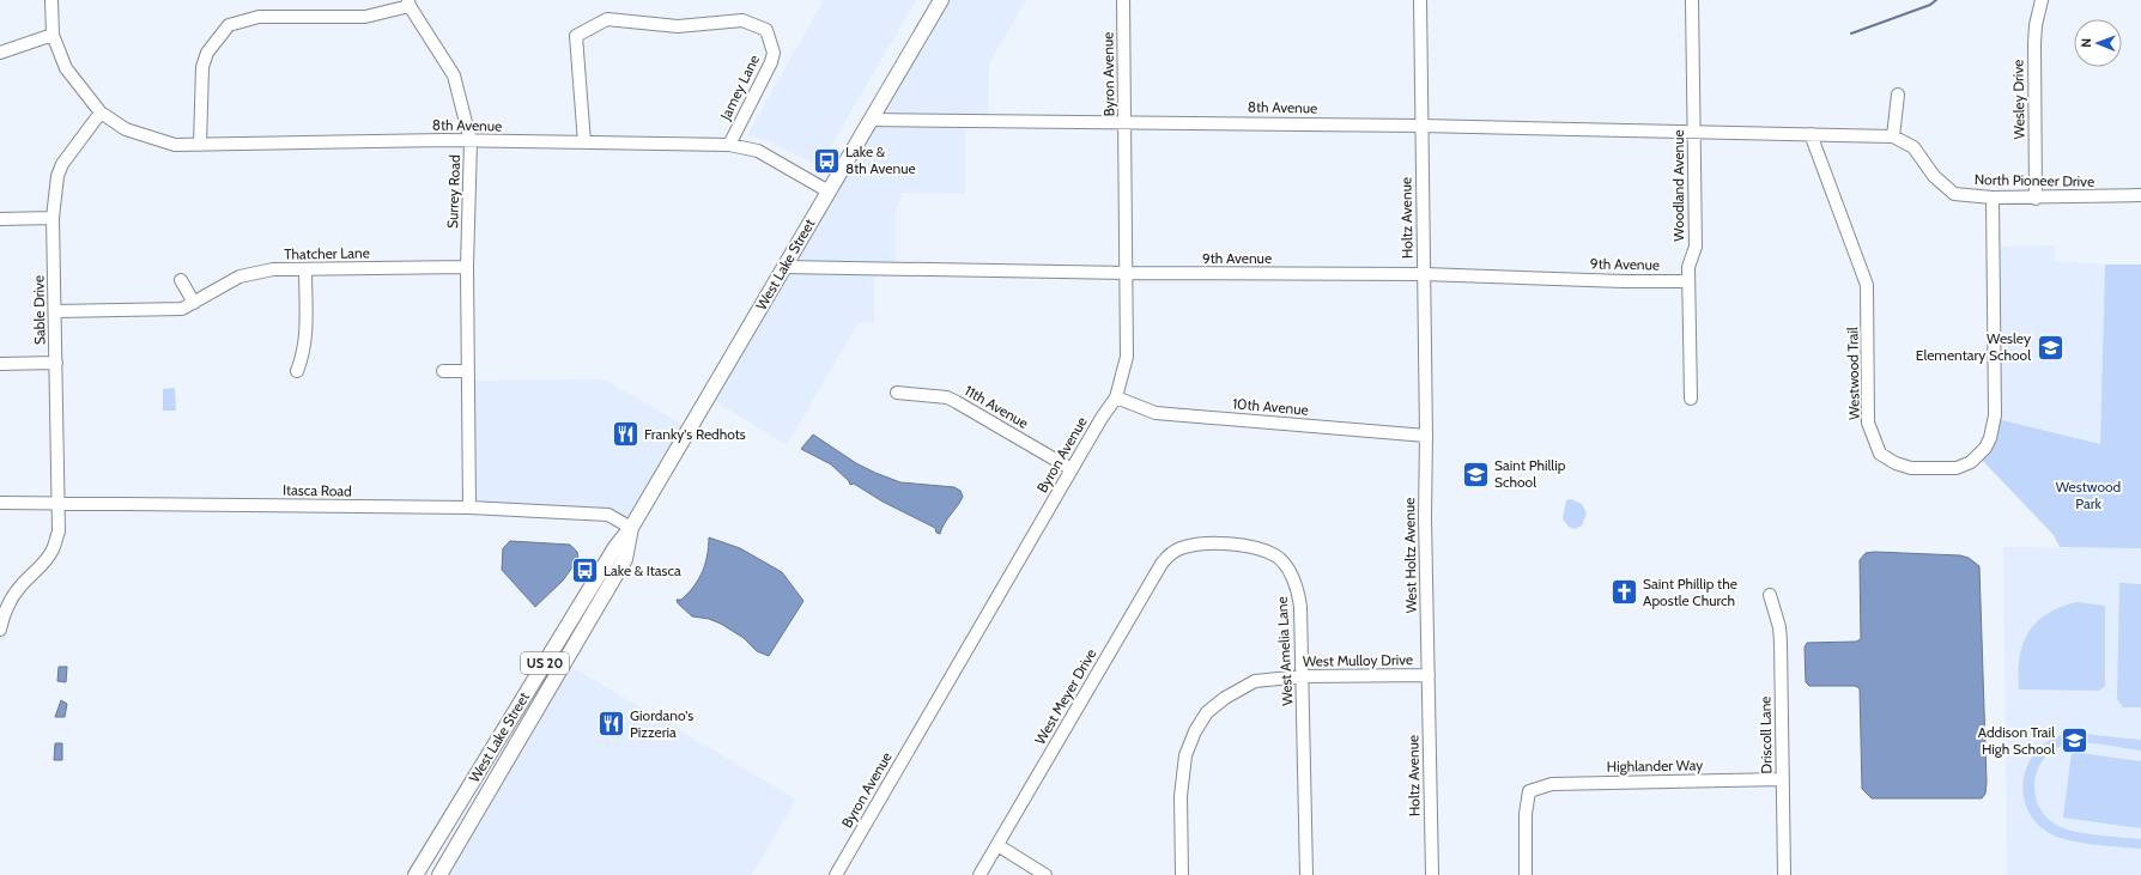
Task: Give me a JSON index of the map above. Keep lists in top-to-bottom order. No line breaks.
{"streets":{"main road":["West Lake Street","US 20"],"street":["Byron Avenue","Jamey Lane","Wesley Drive","8th Avenue","North Pioneer Drive","Woodland Avenue","Surrey Road","Holtz Avenue","Thatcher Lane","9th Avenue","Sable Drive","Westwood Trail","11th Avenue","10th Avenue","Itasca Road","West Holtz Avenue","West Amelia Lane","West Mulloy Drive","West Meyer Drive","Driscoll Lane","Highlander Way"]},"crossings":[["Byron Avenue","8th Avenue"],["Byron Avenue","9th Avenue"],["Byron Avenue","11th Avenue"],["Byron Avenue","10th Avenue"],["Jamey Lane","8th Avenue"],["Wesley Drive","North Pioneer Drive"],["8th Avenue","North Pioneer Drive"],["8th Avenue","Woodland Avenue"],["8th Avenue","Surrey Road"],["8th Avenue","Holtz Avenue"],["8th Avenue","West Lake Street"],["8th Avenue","Sable Drive"],["North Pioneer Drive","Woodland Avenue"],["North Pioneer Drive","Westwood Trail"],["Woodland Avenue","9th Avenue"],["Surrey Road","Thatcher Lane"],["Surrey Road","Itasca Road"],["Holtz Avenue","9th Avenue"],["Holtz Avenue","10th Avenue"],["Holtz Avenue","West Holtz Avenue"],["Holtz Avenue","West Mulloy Drive"],["Thatcher Lane","Sable Drive"],["9th Avenue","West Lake Street"],["West Lake Street","Itasca Road"],["Sable Drive","Itasca Road"],["10th Avenue","West Holtz Avenue"],["West Holtz Avenue","West Mulloy Drive"],["West Amelia Lane","West Mulloy Drive"],["West Amelia Lane","West Meyer Drive"],["Driscoll Lane","Highlander Way"]],"parks":["Westwood Park"],"places":{"bus stop":["Lake & 8th Avenue","Lake & Itasca"],"school or university":["Wesley Elementary School","Saint Phillip School","Addison Trail High School"],"restaurant":["Franky's Redhots","Giordano's Pizzeria"],"church":["Saint Phillip the Apostle Church"]},"north":"left"}
